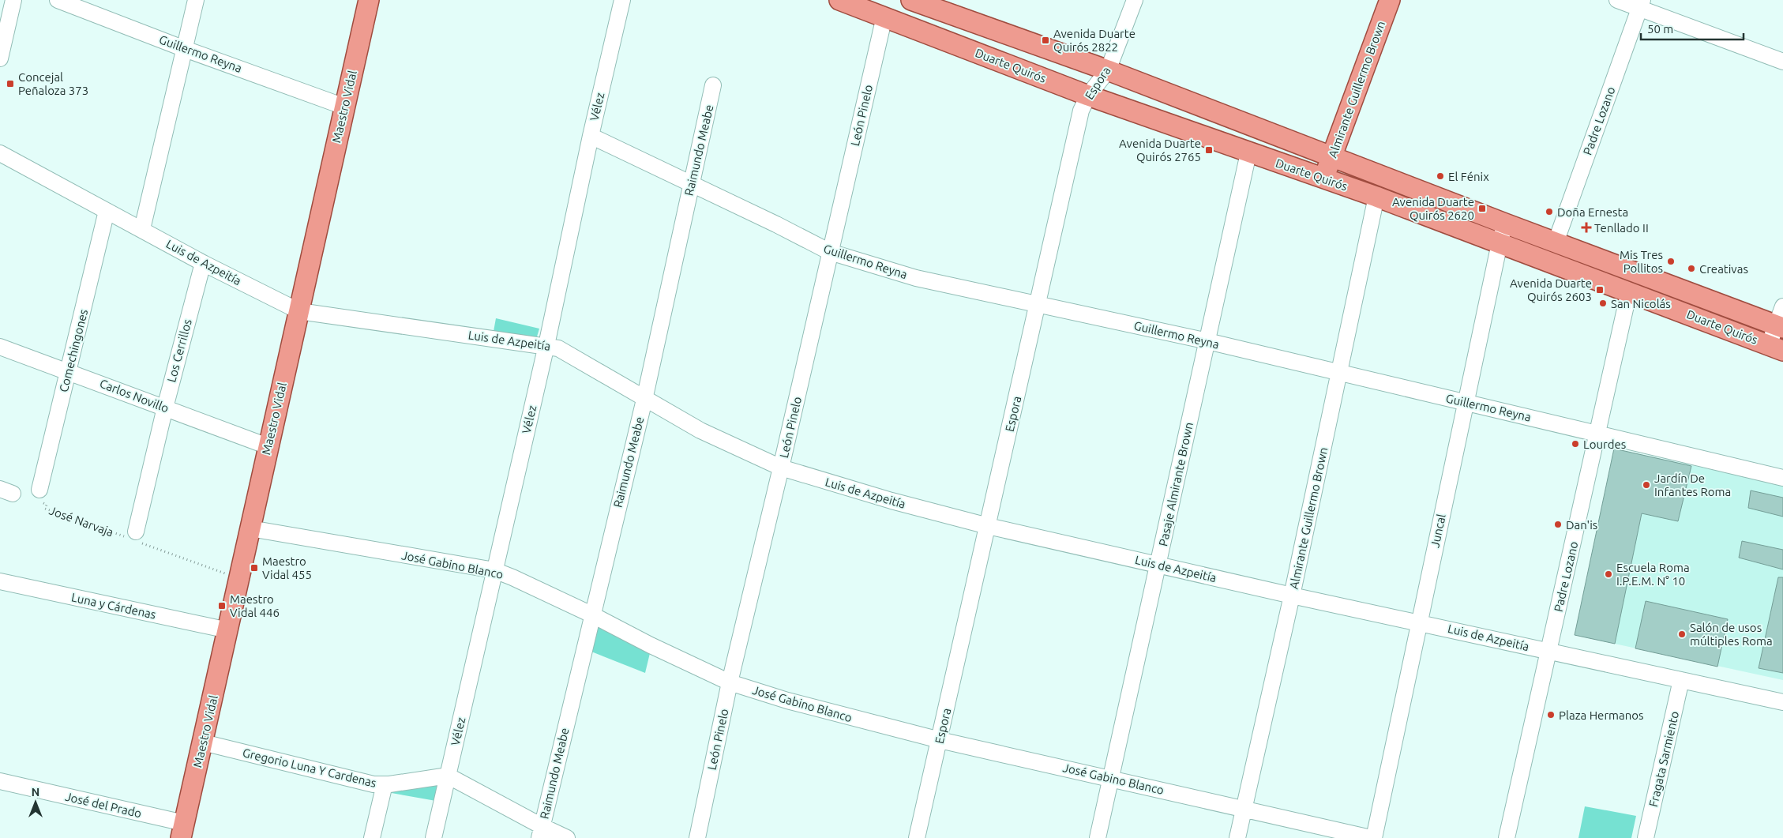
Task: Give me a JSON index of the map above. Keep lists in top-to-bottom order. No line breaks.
{"streets":{"main road":["Duarte Quirós","Almirante Guillermo Brown","Maestro Vidal"],"street":["Guillermo Reyna","Espora","Vélez","León Pinelo","Padre Lozano","Raimundo Meabe","Luis de Azpeitía","Comechingones","Los Cerrillos","Carlos Novillo","Pasaje Almirante Brown","Juncal","José Gabino Blanco","Luna y Cárdenas","Fragata Sarmiento","Gregorio Luna Y Cardenas","José del Prado"],"path":["José Narvaja"]},"crossings":[["Guillermo Reyna","Espora"],["Guillermo Reyna","Almirante Guillermo Brown"],["Guillermo Reyna","Maestro Vidal"],["Guillermo Reyna","Vélez"],["Guillermo Reyna","León Pinelo"],["Guillermo Reyna","Padre Lozano"],["Guillermo Reyna","Raimundo Meabe"],["Guillermo Reyna","Pasaje Almirante Brown"],["Guillermo Reyna","Juncal"],["Duarte Quirós","Espora"],["Duarte Quirós","Almirante Guillermo Brown"],["Duarte Quirós","León Pinelo"],["Duarte Quirós","Padre Lozano"],["Duarte Quirós","Pasaje Almirante Brown"],["Duarte Quirós","Juncal"],["Espora","Luis de Azpeitía"],["Espora","José Gabino Blanco"],["Almirante Guillermo Brown","Luis de Azpeitía"],["Almirante Guillermo Brown","José Gabino Blanco"],["Maestro Vidal","Luis de Azpeitía"],["Maestro Vidal","Carlos Novillo"],["Maestro Vidal","José Gabino Blanco"],["Maestro Vidal","Luna y Cárdenas"],["Maestro Vidal","Gregorio Luna Y Cardenas"],["Maestro Vidal","José del Prado"],["Vélez","Luis de Azpeitía"],["Vélez","José Gabino Blanco"],["Vélez","Gregorio Luna Y Cardenas"],["León Pinelo","Luis de Azpeitía"],["León Pinelo","José Gabino Blanco"],["Padre Lozano","Luis de Azpeitía"],["Raimundo Meabe","Luis de Azpeitía"],["Raimundo Meabe","José Gabino Blanco"],["Luis de Azpeitía","Comechingones"],["Luis de Azpeitía","Los Cerrillos"],["Luis de Azpeitía","Pasaje Almirante Brown"],["Luis de Azpeitía","Juncal"],["Luis de Azpeitía","Fragata Sarmiento"],["Comechingones","Carlos Novillo"],["Comechingones","José Narvaja"],["Los Cerrillos","Carlos Novillo"],["Los Cerrillos","José Narvaja"],["Pasaje Almirante Brown","José Gabino Blanco"],["Juncal","José Gabino Blanco"]],"places":{"transit":["Avenida Duarte Quirós 2822","Concejal Peñaloza 373","Avenida Duarte Quirós 2765","Avenida Duarte Quirós 2620","Avenida Duarte Quirós 2603","Maestro Vidal 455","Maestro Vidal 446"],"other":["El Fénix","Doña Ernesta","Mis Tres Pollitos","Creativas","San Nicolás","Lourdes","Jardín De Infantes Roma","Dan'is","Escuela Roma I.P.E.M. N° 10","Salón de usos múltiples Roma","Plaza Hermanos"],"health":["Tenllado II"]},"scale_bar":"50 m","north":"top"}
